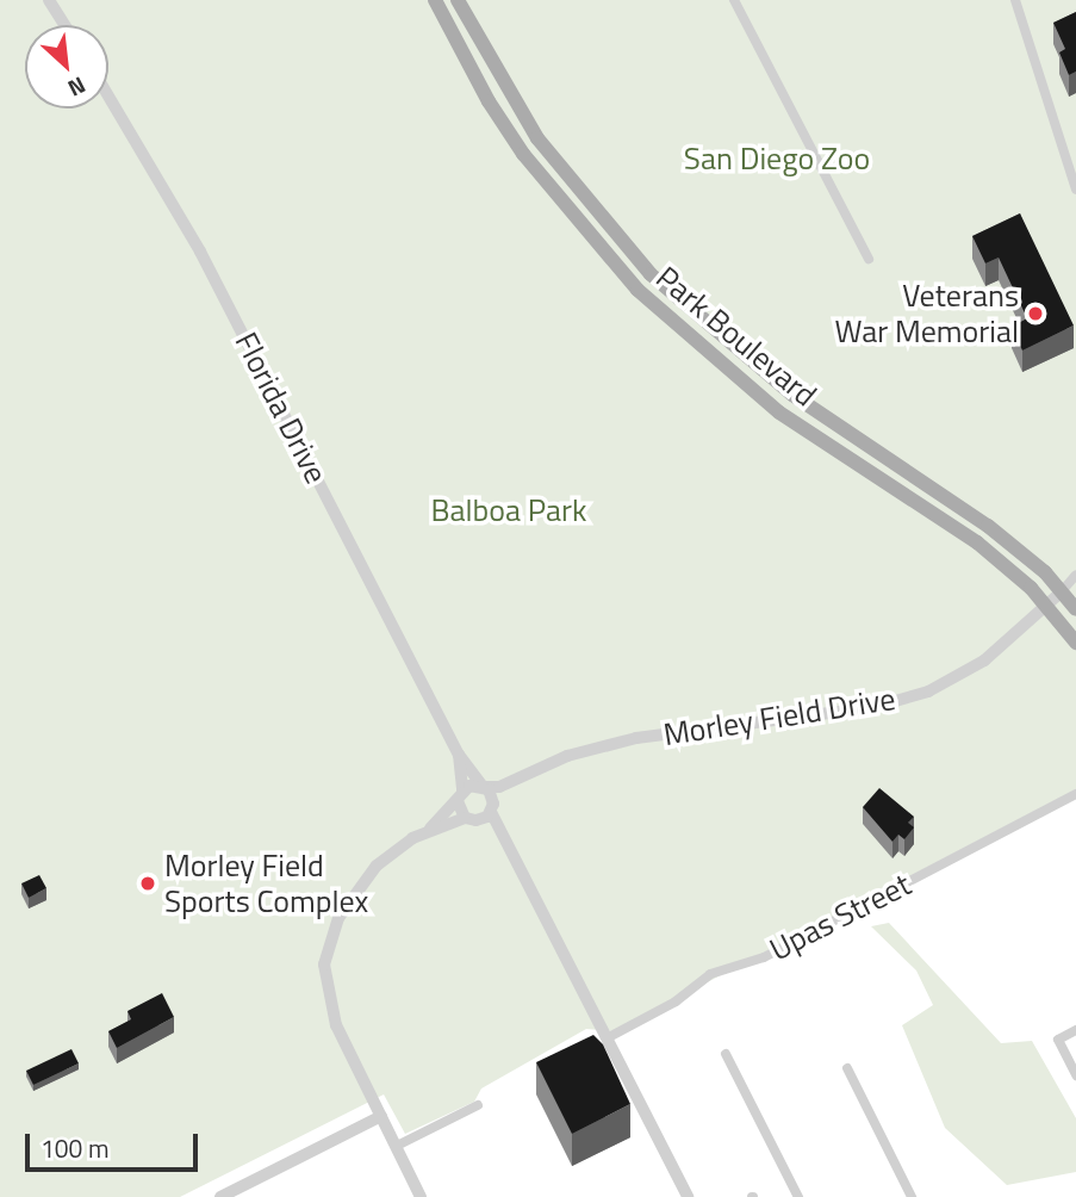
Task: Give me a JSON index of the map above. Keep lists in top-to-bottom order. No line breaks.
{"streets":{"main road":["Park Boulevard"],"street":["Florida Drive","Morley Field Drive","Upas Street"]},"crossings":[["Park Boulevard","Morley Field Drive"],["Florida Drive","Morley Field Drive"]],"parks":["San Diego Zoo","Balboa Park"],"places":["Veterans War Memorial","Morley Field Sports Complex"],"scale_bar":"100 m","north":"bottom right"}
